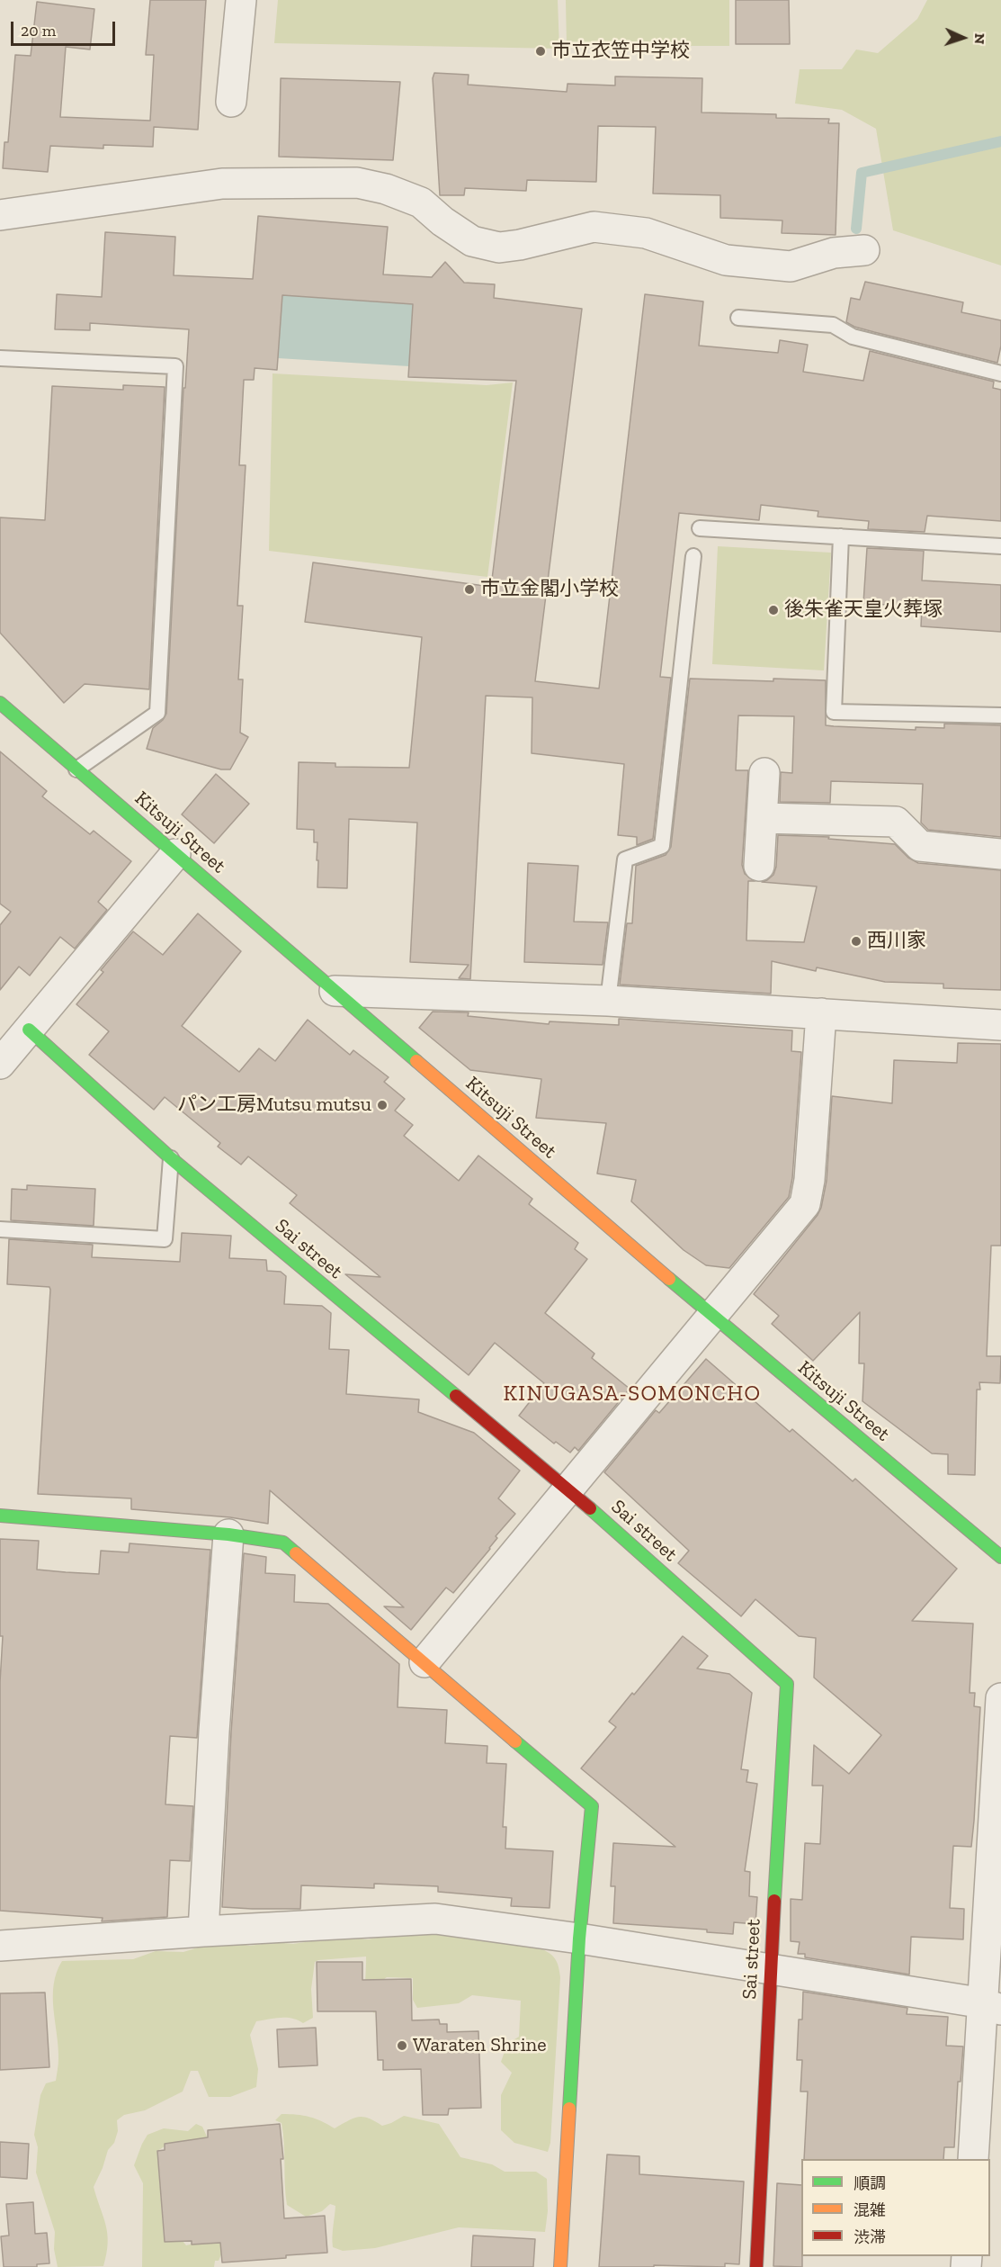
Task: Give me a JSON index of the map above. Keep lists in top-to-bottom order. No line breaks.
{"streets":{"street":["Kitsuji Street","Sai street"]},"districts":["KINUGASA-SOMONCHO"],"places":["市立衣笠中学校","市立金閣小学校","後朱雀天皇火葬塚","西川家","パン工房Mutsu mutsu","Waraten Shrine"],"legend":["順調","混雑","渋滞"],"scale_bar":"20 m","north":"right"}
